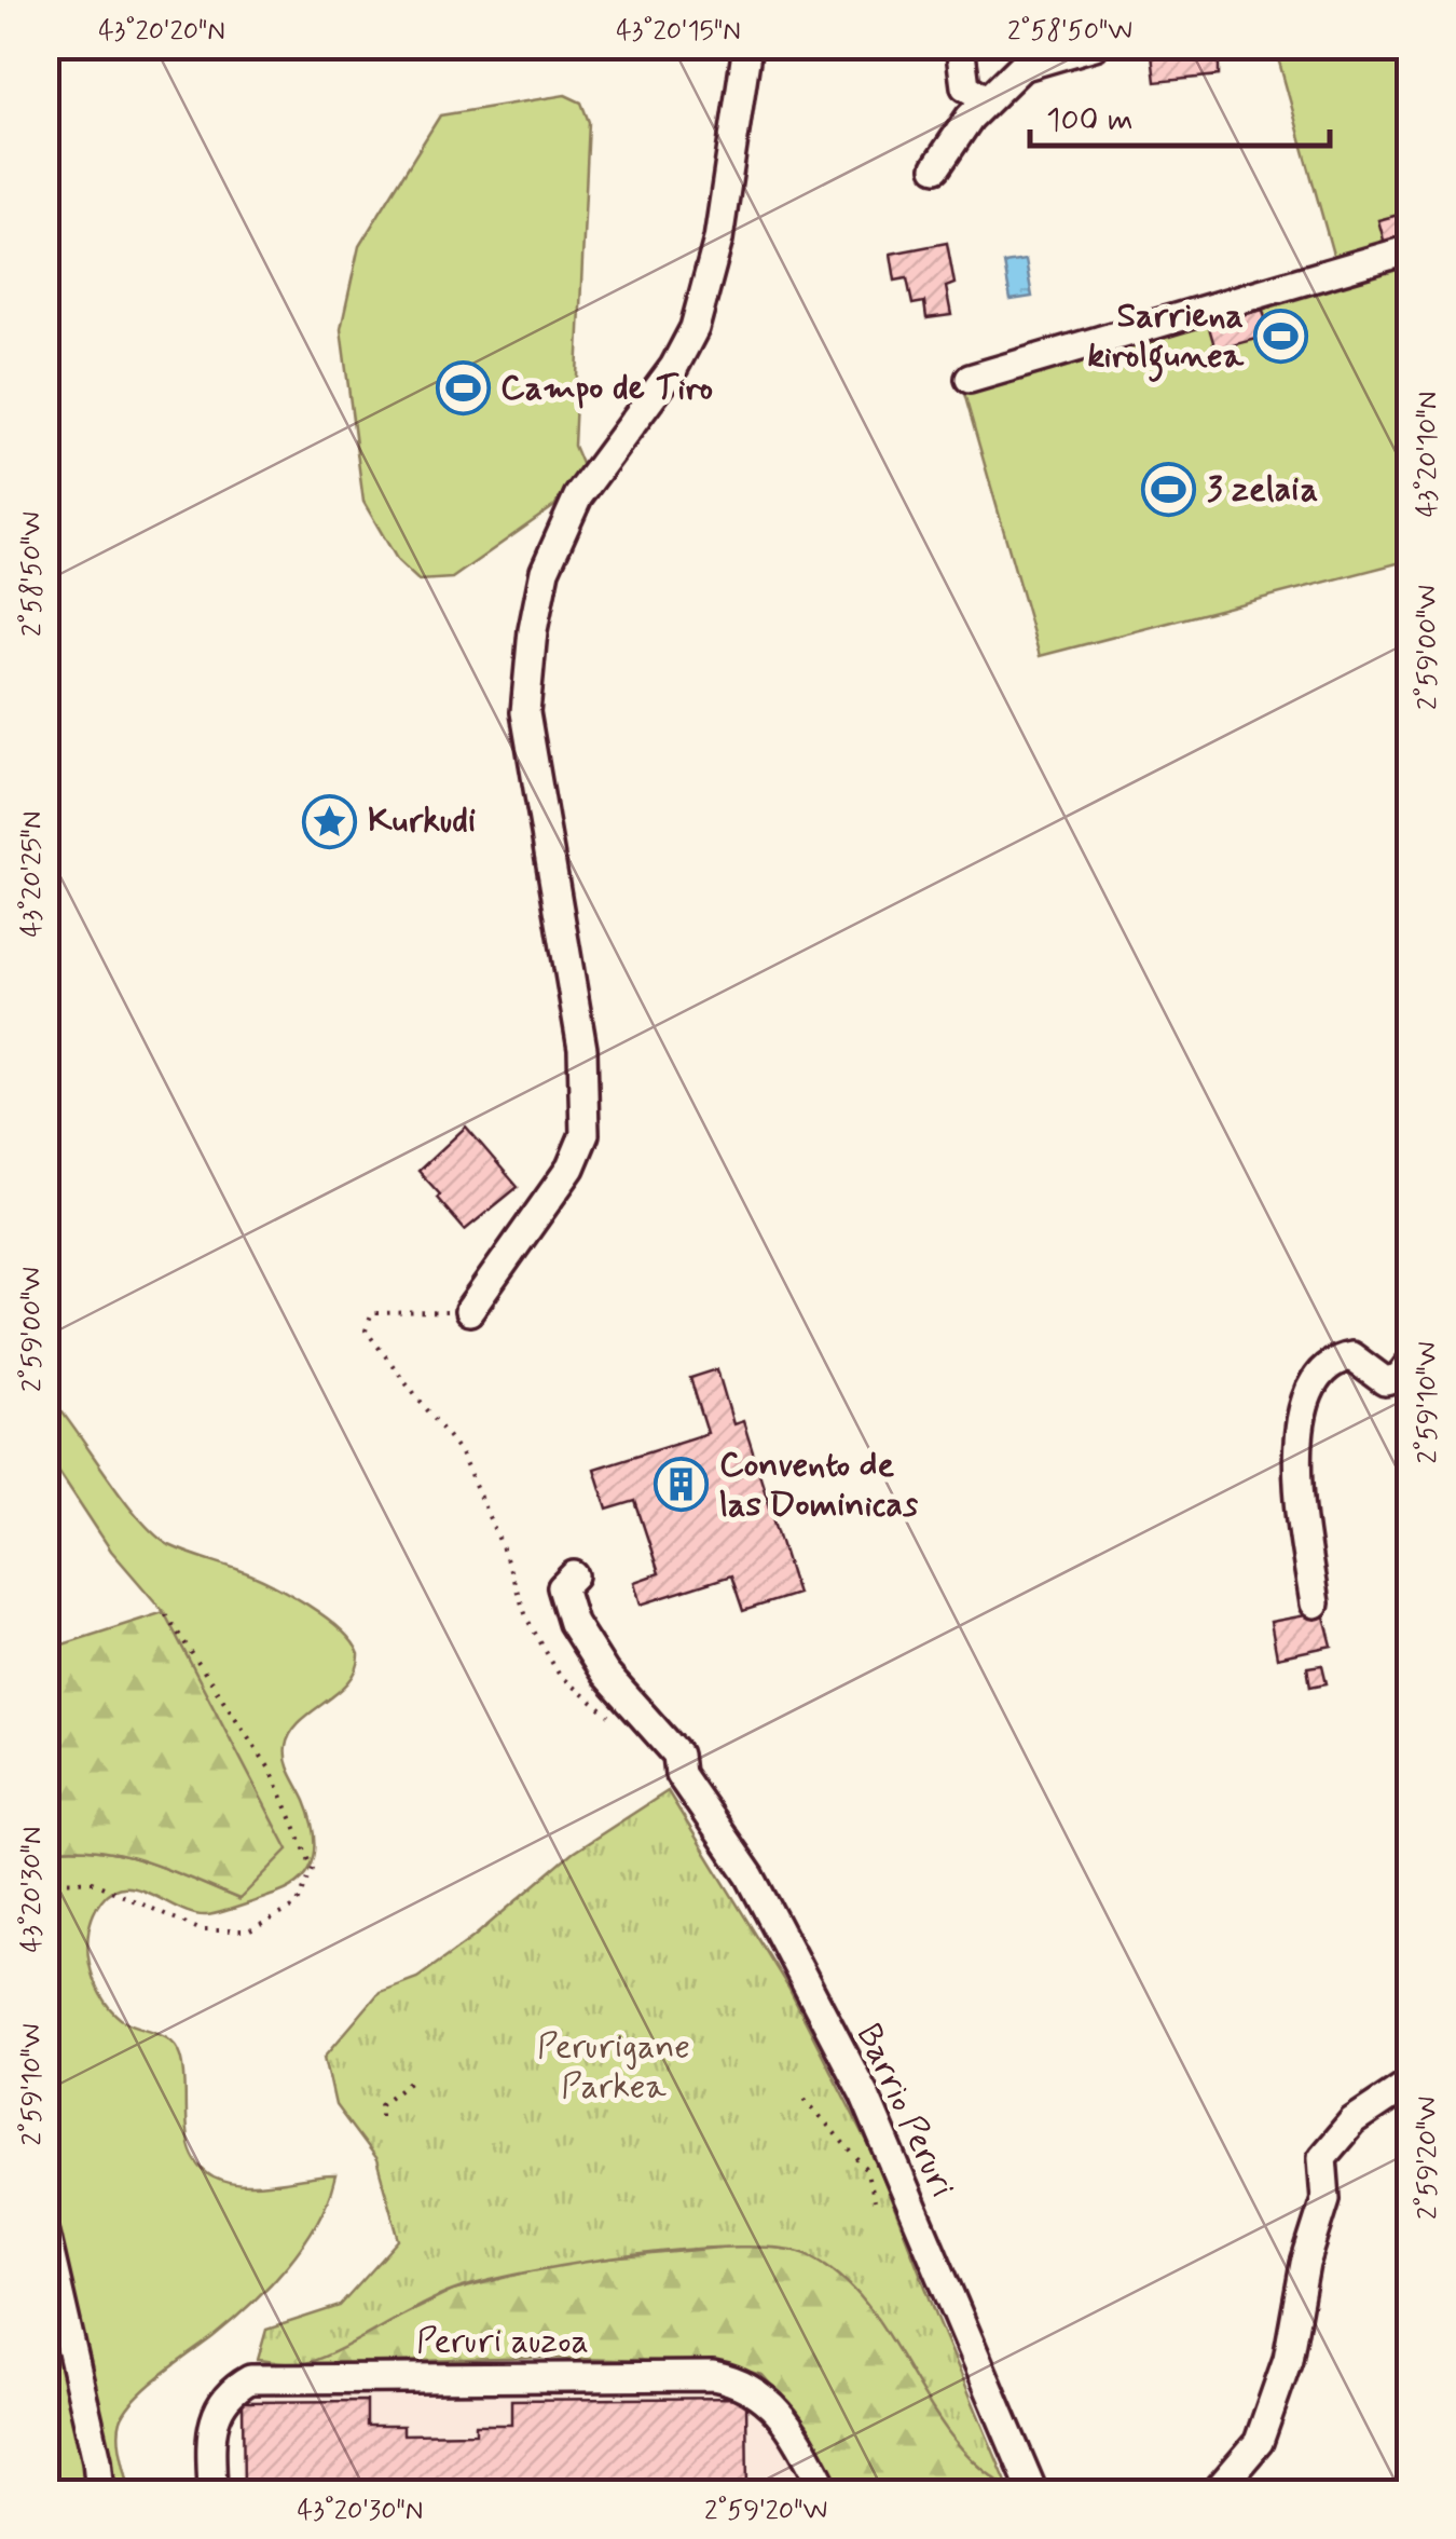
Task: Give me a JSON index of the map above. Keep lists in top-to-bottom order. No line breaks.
{"streets":{"street":["Barrio Peruri","Peruri auzoa"]},"parks":["Perurigane Parkea"],"places":{"sports":["Sarriena kirolgunea","Campo de Tiro","3 zelaia"],"place":["Kurkudi"],"building":["Convento de las Dominicas"]},"scale_bar":"100 m","coordinates":["43°20'20\"N","43°20'15\"N","2°58'50\"W","43°20'10\"N","2°59'00\"W","43°20'25\"N","2°59'10\"W","43°20'30\"N","2°59'20\"W"]}
